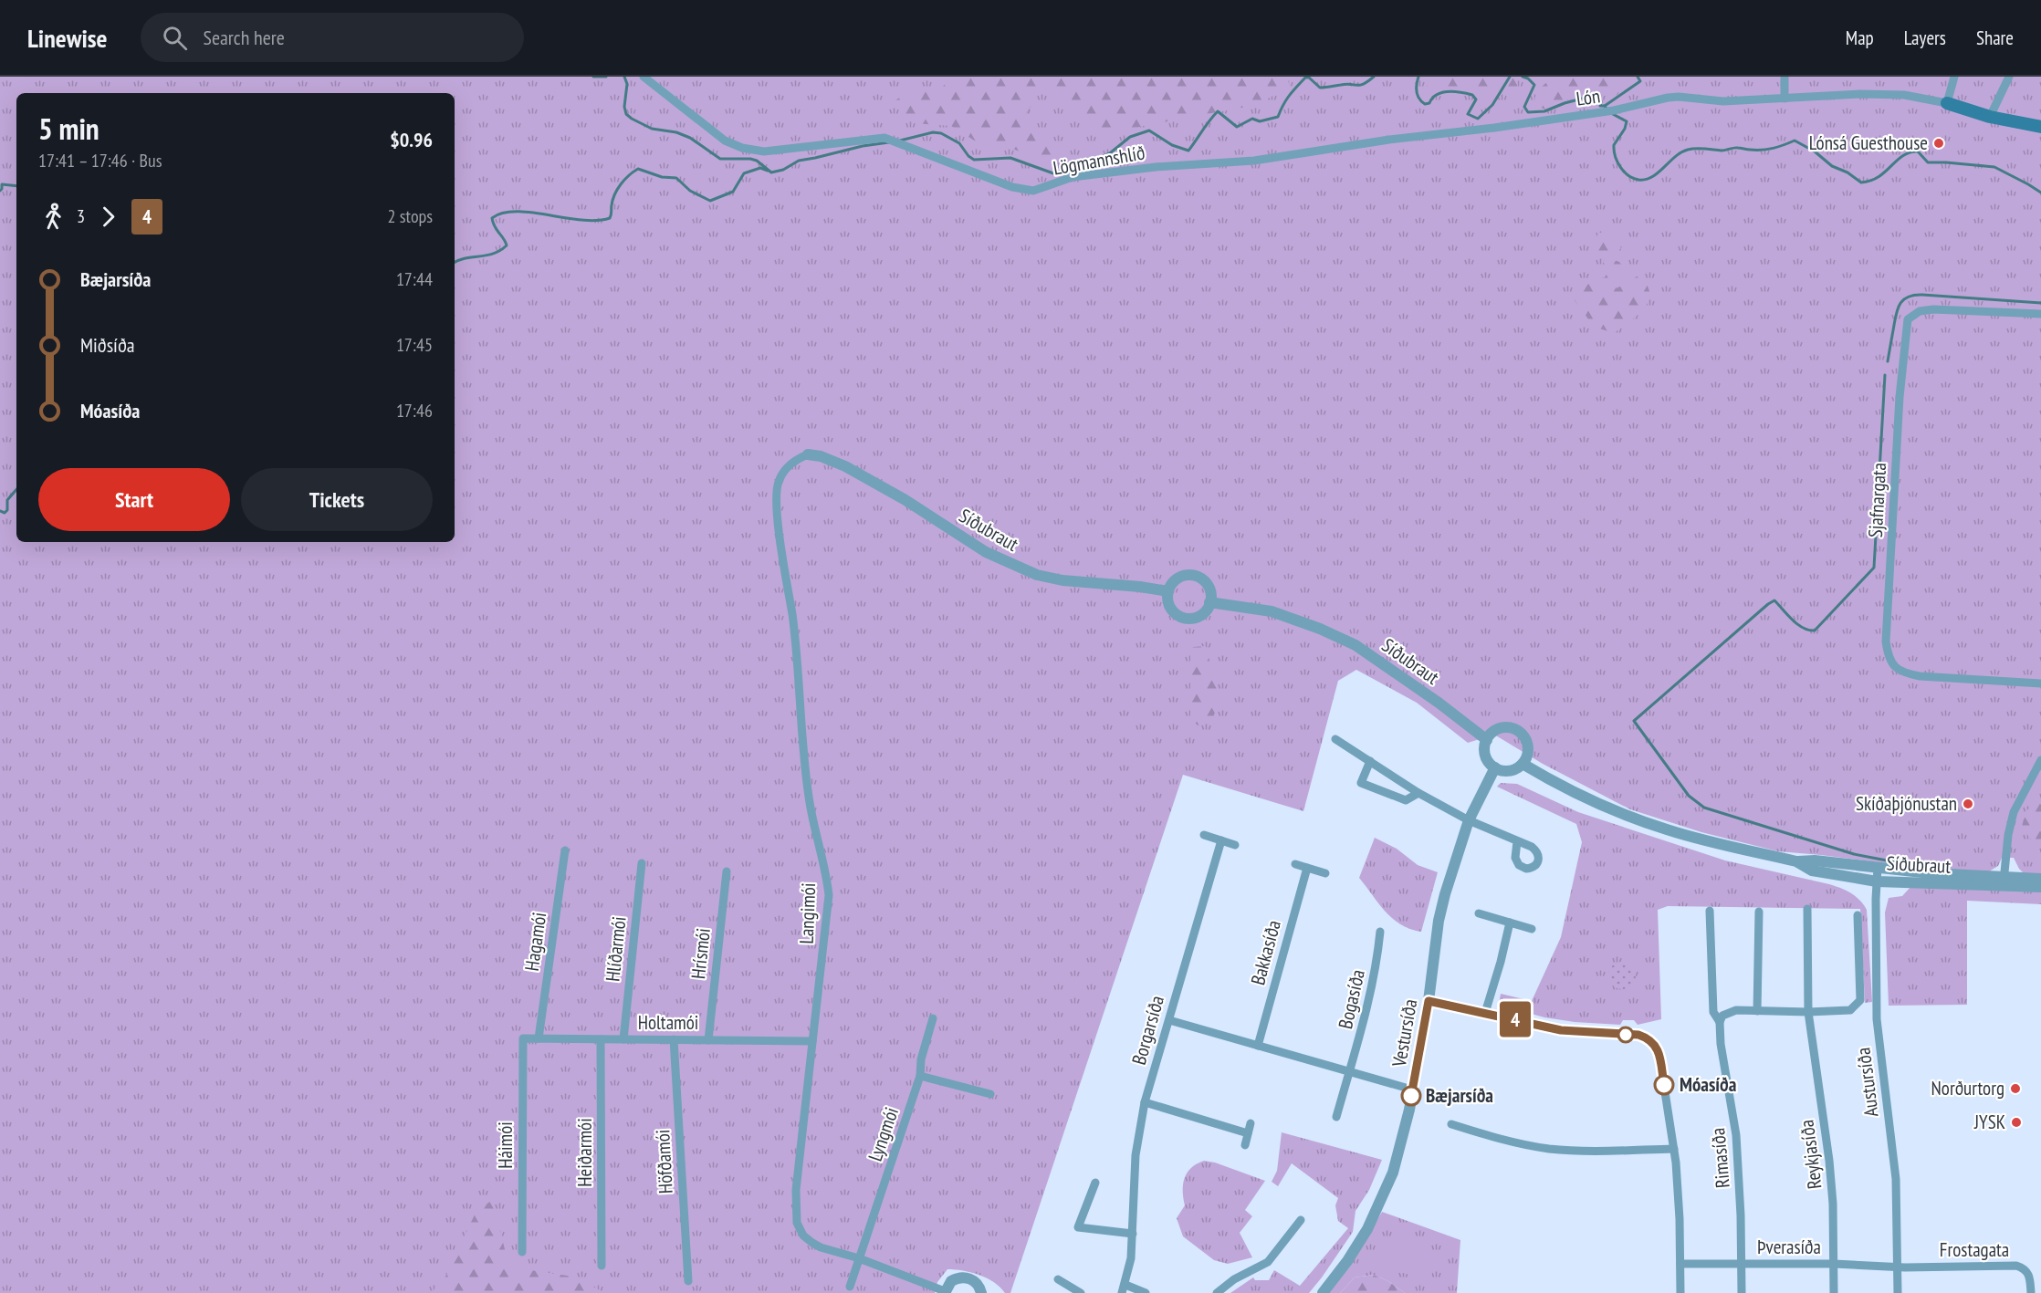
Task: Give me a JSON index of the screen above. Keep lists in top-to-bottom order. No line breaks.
{"streets":{"street":["Lón","Lögmannshlíð","Sjafnargata","Síðubraut","Langimói","Hagamói","Hlíðarmói","Bakkasíða","Hrísmói","Bogasíða","Holtamói","Borgarsíða","Vestursíða","Austursíða","Lyngmói","Háimói","Heiðarmói","Reykjasíða","Rimasíða","Höfðamói","Þverasíða","Frostagata"]},"crossings":[["Lón","Lögmannshlíð"],["Síðubraut","Langimói"],["Síðubraut","Vestursíða"],["Síðubraut","Austursíða"],["Langimói","Holtamói"],["Langimói","Lyngmói"],["Hagamói","Holtamói"],["Hlíðarmói","Holtamói"],["Hrísmói","Holtamói"],["Holtamói","Háimói"],["Holtamói","Heiðarmói"],["Holtamói","Höfðamói"],["Austursíða","Þverasíða"],["Austursíða","Frostagata"],["Reykjasíða","Þverasíða"],["Rimasíða","Þverasíða"],["Þverasíða","Frostagata"]],"places":["Lónsá Guesthouse","Skíðaþjónustan","Móasíða","Norðurtorg","Bæjarsíða","JYSK"],"lines":["bus line 4"],"page":{"header":"Linewise","search":"Search here","nav":["Map","Layers","Share"],"on_map":"4","heading":["5 min","17:41 – 17:46 · Bus","$0.96"],"legs":["3","4","2 stops"],"list":[{"name":"Bæjarsíða","value":"17:44"},{"name":"Miðsíða","value":"17:45"},{"name":"Móasíða","value":"17:46"}],"buttons":["Start","Tickets"]}}
